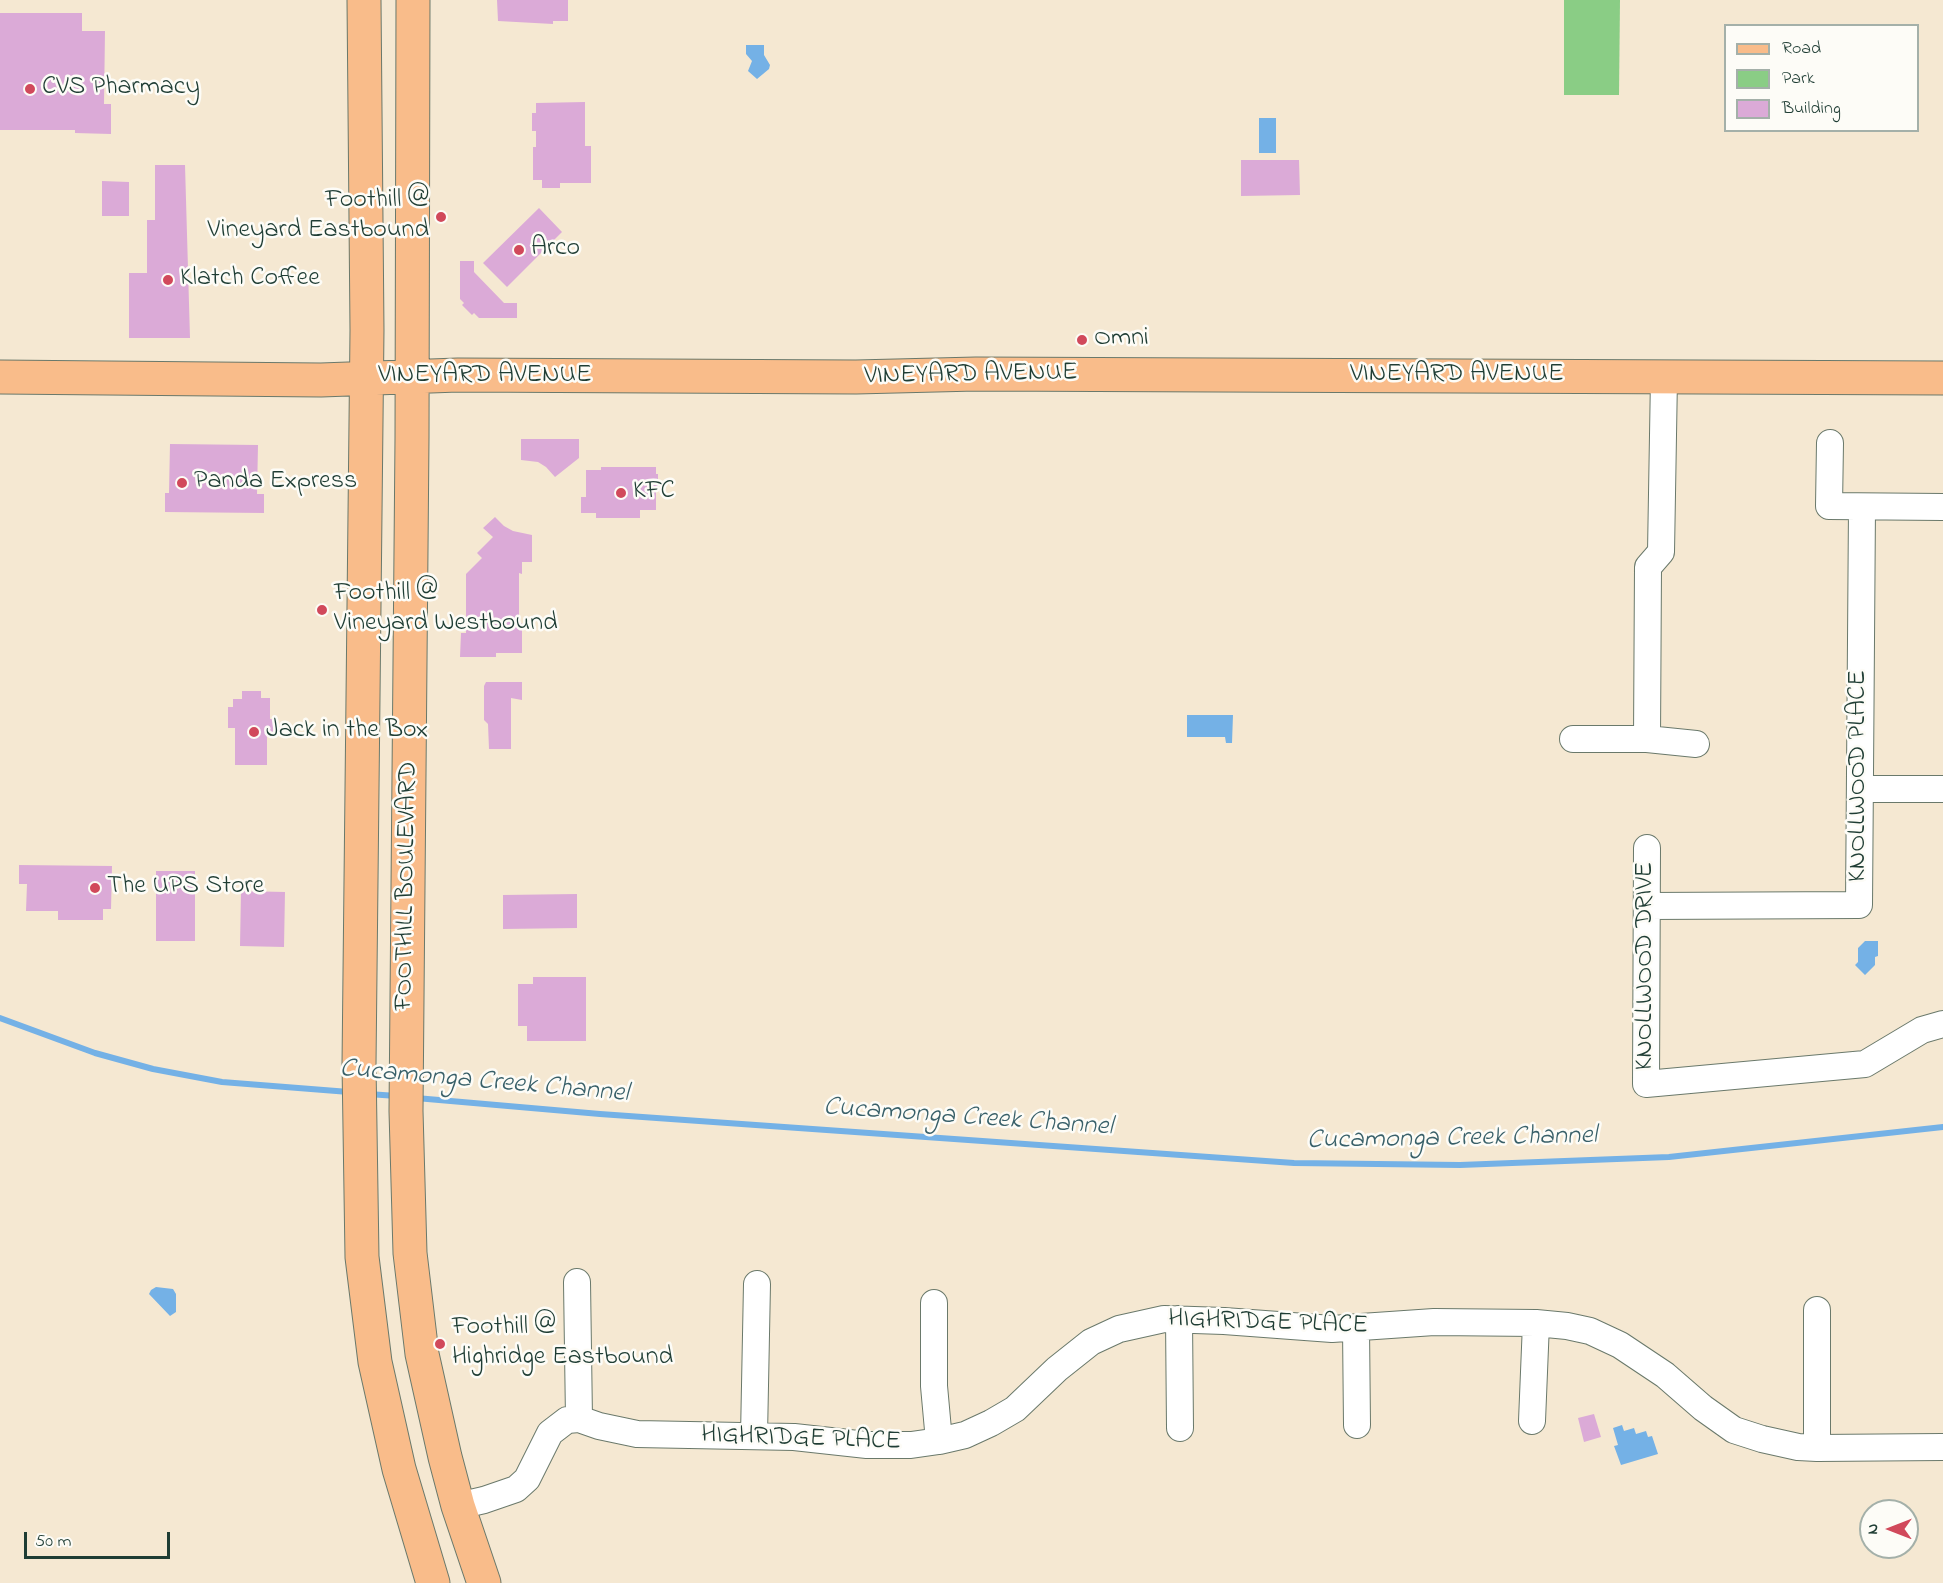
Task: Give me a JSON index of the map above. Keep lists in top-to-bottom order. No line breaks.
{"streets":{"main road":["VINEYARD AVENUE","FOOTHILL BOULEVARD"],"street":["KNOLLWOOD PLACE","KNOLLWOOD DRIVE","HIGHRIDGE PLACE"]},"crossings":[["VINEYARD AVENUE","FOOTHILL BOULEVARD"],["KNOLLWOOD PLACE","KNOLLWOOD DRIVE"]],"water":["Cucamonga Creek Channel"],"places":["CVS Pharmacy","Foothill @ Vineyard Eastbound","Arco","Klatch Coffee","Omni","Panda Express","KFC","Foothill @ Vineyard Westbound","Jack in the Box","The UPS Store","Foothill @ Highridge Eastbound"],"legend":["Road","Park","Building"],"scale_bar":"50 m","north":"left"}
